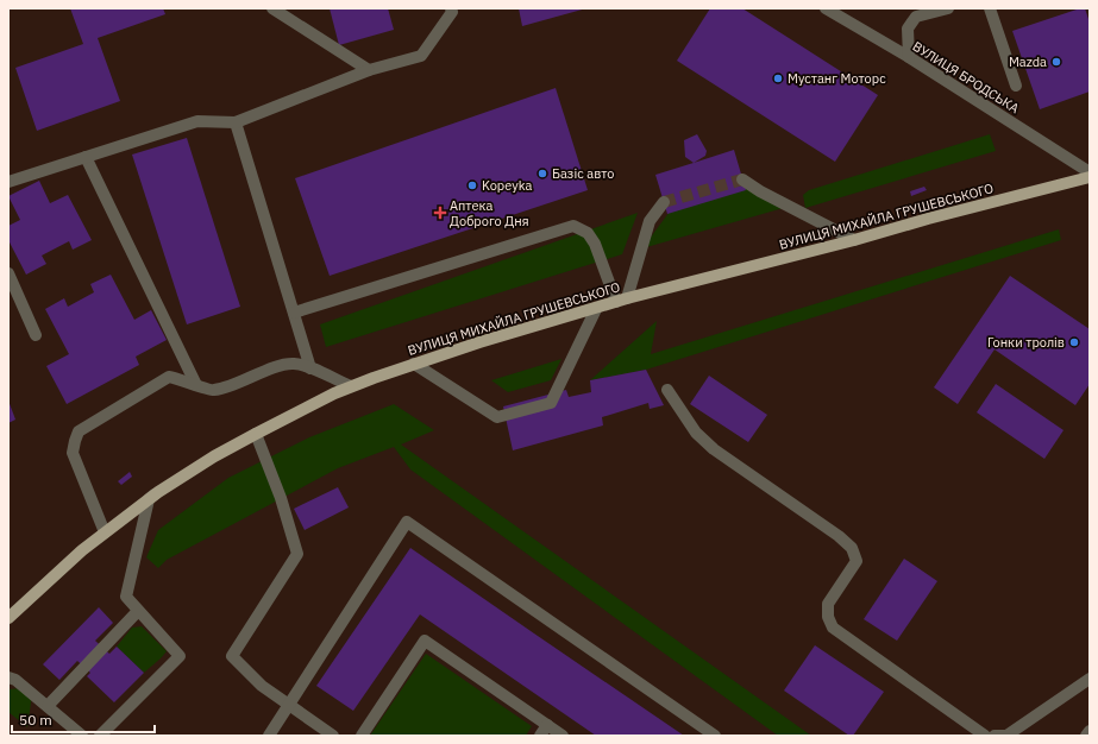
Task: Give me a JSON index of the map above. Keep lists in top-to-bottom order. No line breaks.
{"streets":{"main road":["ВУЛИЦЯ МИХАЙЛА ГРУШЕВСЬКОГО"],"street":["ВУЛИЦЯ БРОДСЬКА"]},"places":{"other":["Mazda","Мустанг Моторс","Базіс авто","Kopeyka","Гонки тролів"],"health":["Аптека Доброго Дня"]},"scale_bar":"50 m"}
